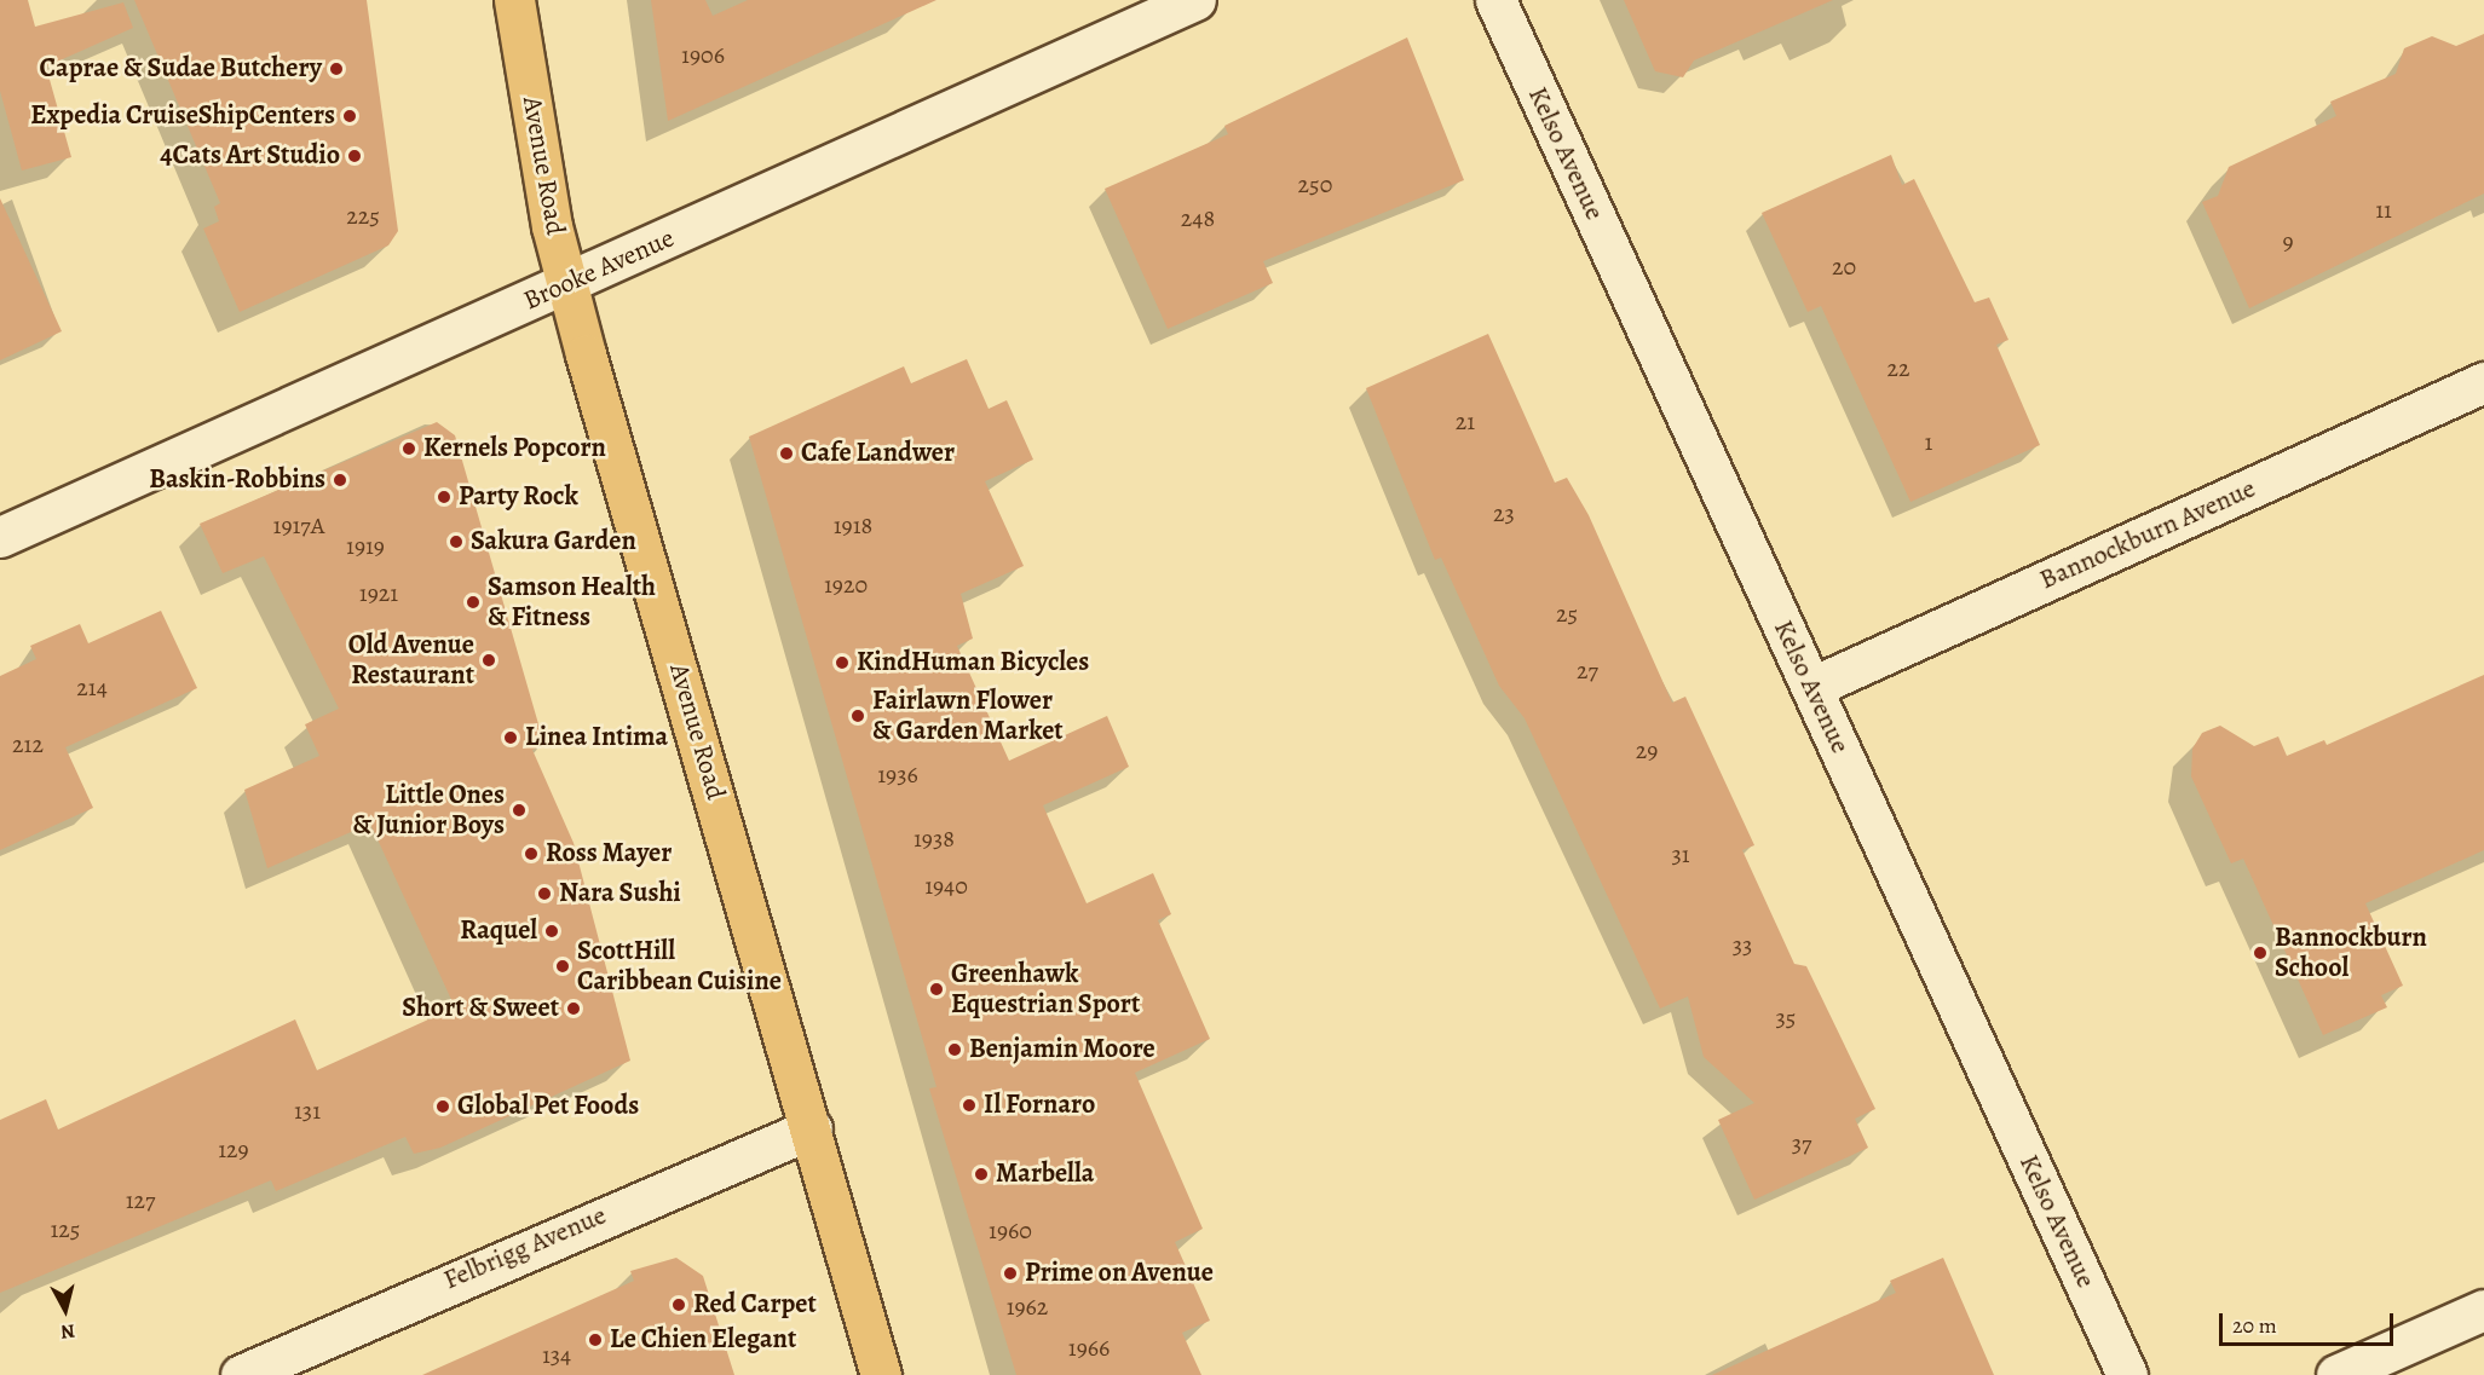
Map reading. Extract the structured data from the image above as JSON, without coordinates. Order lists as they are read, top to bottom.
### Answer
{
  "streets": {
    "main road": ["Avenue Road"],
    "street": [
      "Kelso Avenue",
      "Brooke Avenue",
      "Bannockburn Avenue",
      "Felbrigg Avenue"
    ]
  },
  "crossings": [
    ["Kelso Avenue", "Bannockburn Avenue"],
    ["Avenue Road", "Brooke Avenue"],
    ["Avenue Road", "Felbrigg Avenue"]
  ],
  "places": [
    "Caprae & Sudae Butchery",
    "Expedia CruiseShipCenters",
    "4Cats Art Studio",
    "Kernels Popcorn",
    "Cafe Landwer",
    "Baskin-Robbins",
    "Party Rock",
    "Sakura Garden",
    "Samson Health & Fitness",
    "Old Avenue Restaurant",
    "KindHuman Bicycles",
    "Fairlawn Flower & Garden Market",
    "Linea Intima",
    "Little Ones & Junior Boys",
    "Ross Mayer",
    "Nara Sushi",
    "Raquel",
    "Bannockburn School",
    "ScottHill Caribbean Cuisine",
    "Greenhawk Equestrian Sport",
    "Short & Sweet",
    "Benjamin Moore",
    "Il Fornaro",
    "Global Pet Foods",
    "Marbella",
    "Prime on Avenue",
    "Red Carpet",
    "Le Chien Elegant"
  ],
  "house_numbers": [
    "1906",
    "250",
    "11",
    "225",
    "248",
    "9",
    "20",
    "22",
    "21",
    "1",
    "23",
    "1917A",
    "1918",
    "1919",
    "1920",
    "1921",
    "25",
    "27",
    "214",
    "212",
    "29",
    "1936",
    "1938",
    "31",
    "1940",
    "33",
    "35",
    "131",
    "37",
    "129",
    "127",
    "125",
    "1960",
    "1962",
    "1966",
    "134"
  ],
  "scale_bar": "20 m",
  "north": "bottom"
}
